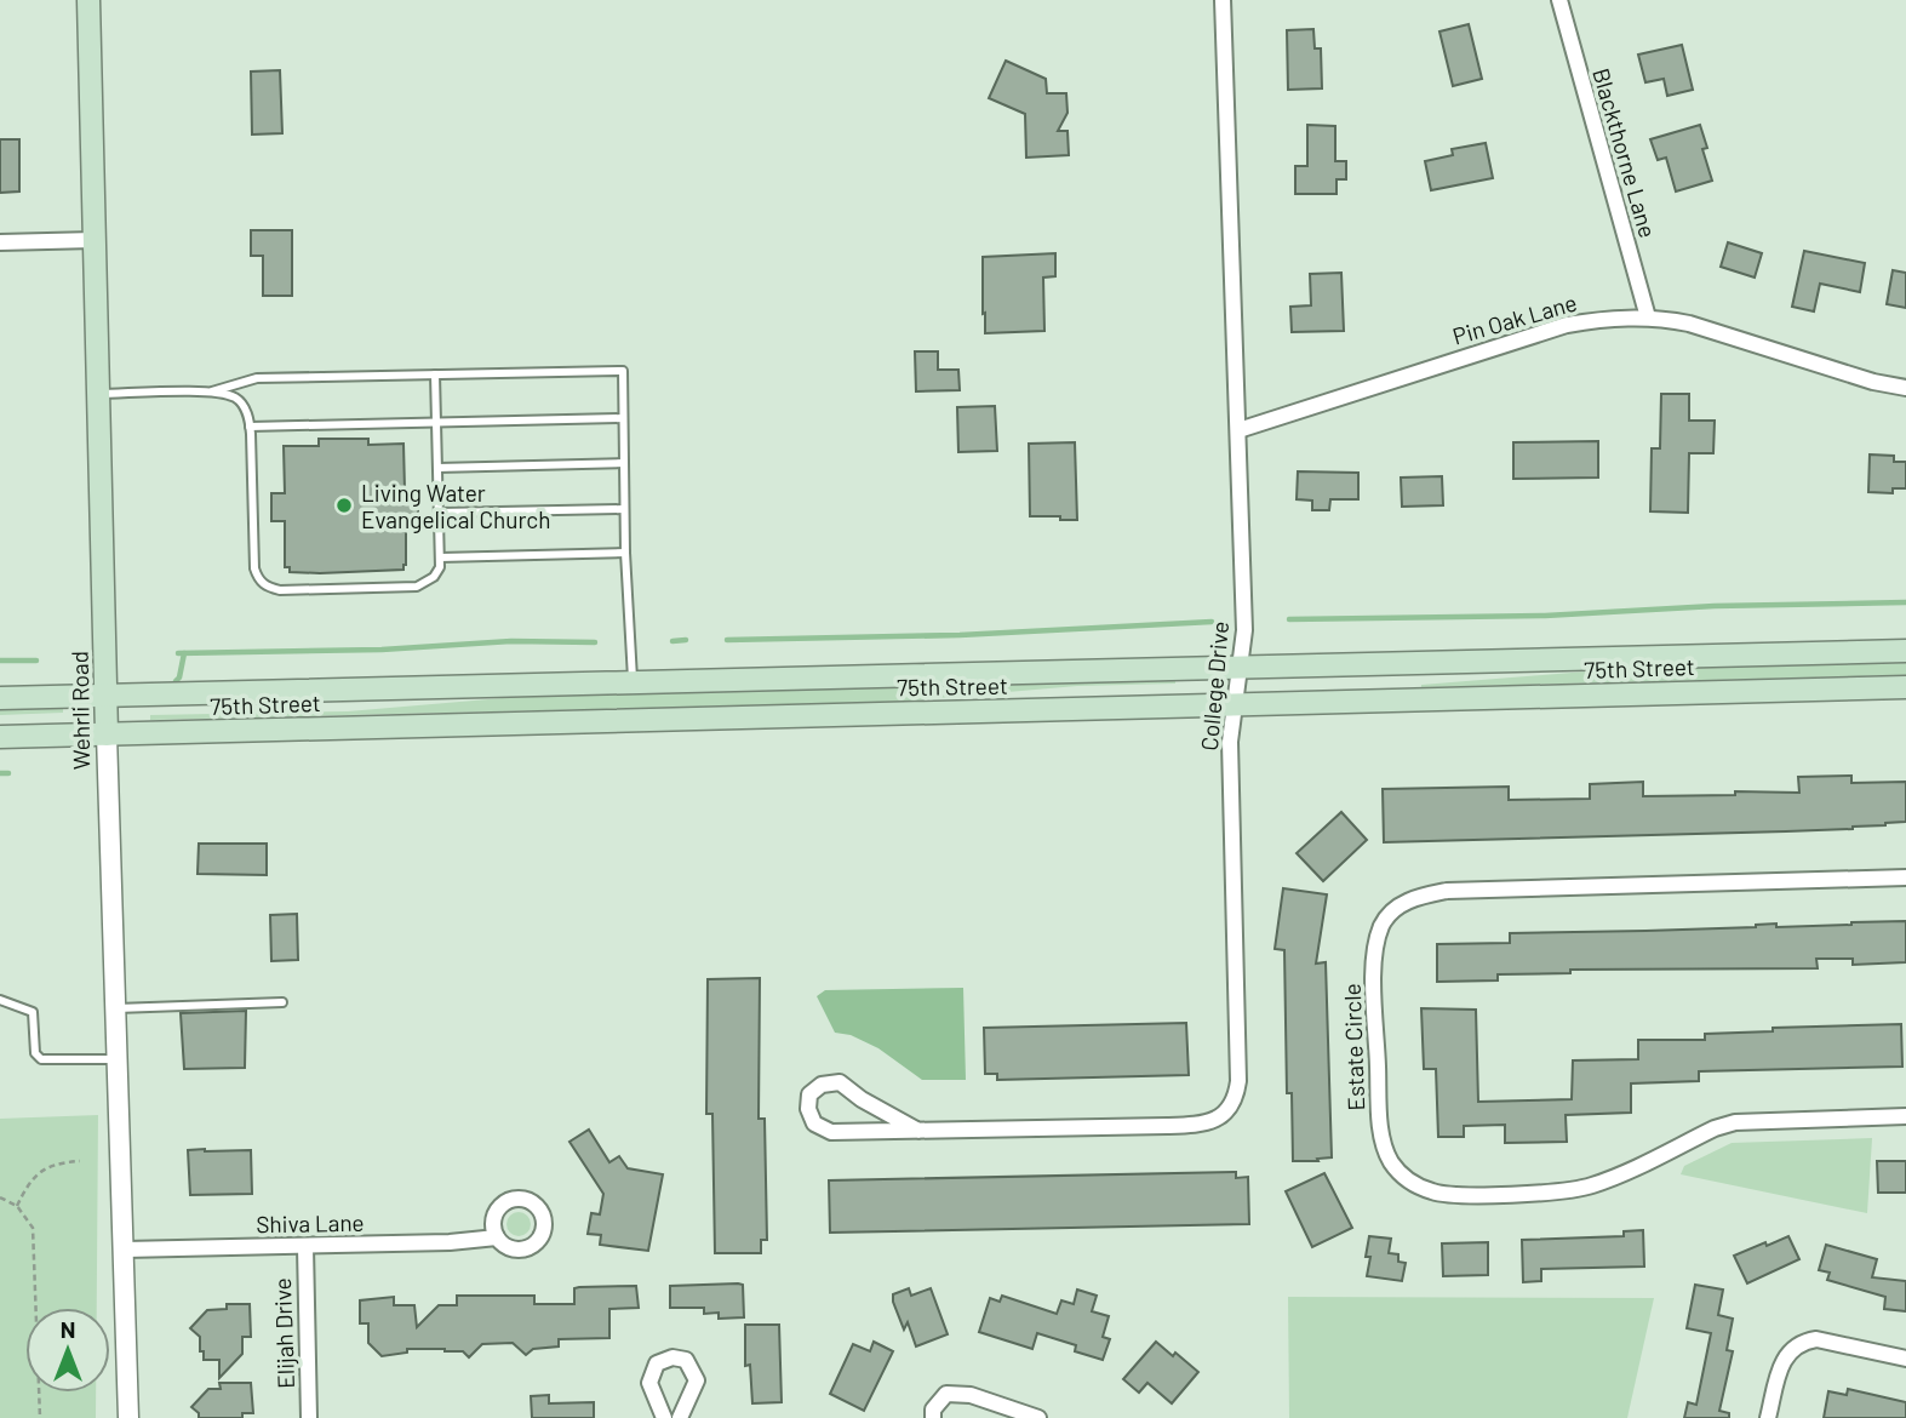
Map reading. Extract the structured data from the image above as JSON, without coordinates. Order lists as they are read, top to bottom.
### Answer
{
  "streets": {
    "main road": ["75th Street", "Wehrli Road"],
    "street": [
      "Blackthorne Lane",
      "Pin Oak Lane",
      "College Drive",
      "Estate Circle",
      "Shiva Lane",
      "Elijah Drive"
    ]
  },
  "crossings": [
    ["Blackthorne Lane", "Pin Oak Lane"],
    ["Pin Oak Lane", "College Drive"],
    ["75th Street", "College Drive"],
    ["75th Street", "Wehrli Road"],
    ["Wehrli Road", "Shiva Lane"],
    ["Shiva Lane", "Elijah Drive"]
  ],
  "places": ["Living Water Evangelical Church"],
  "north": "top"
}
